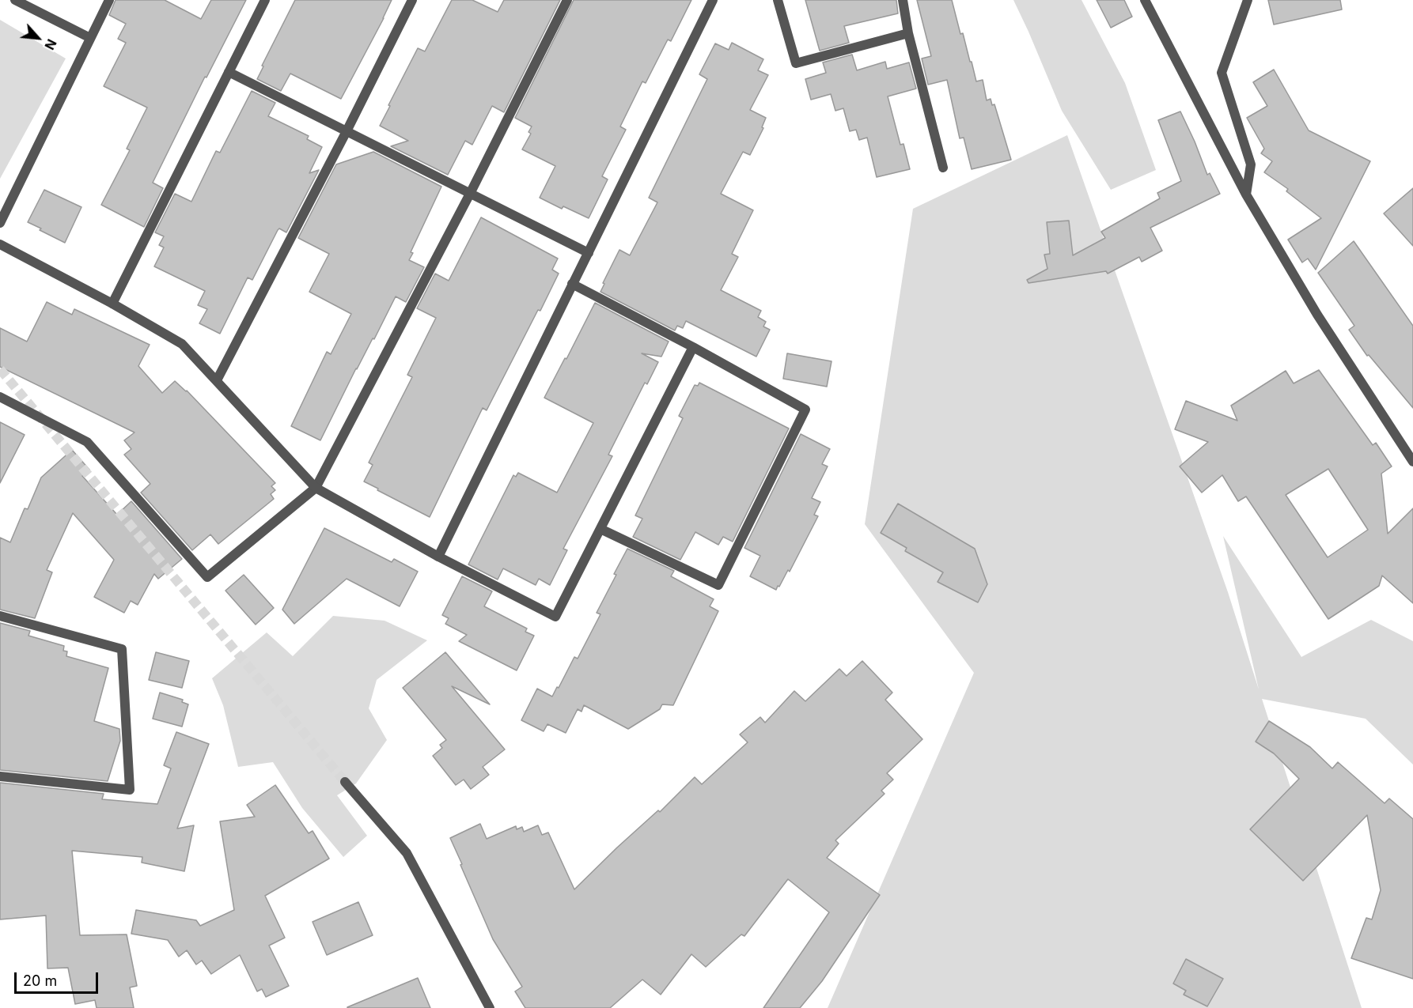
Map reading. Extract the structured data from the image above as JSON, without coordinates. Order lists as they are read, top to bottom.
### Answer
{
  "scale_bar": "20 m",
  "north": "bottom right"
}
